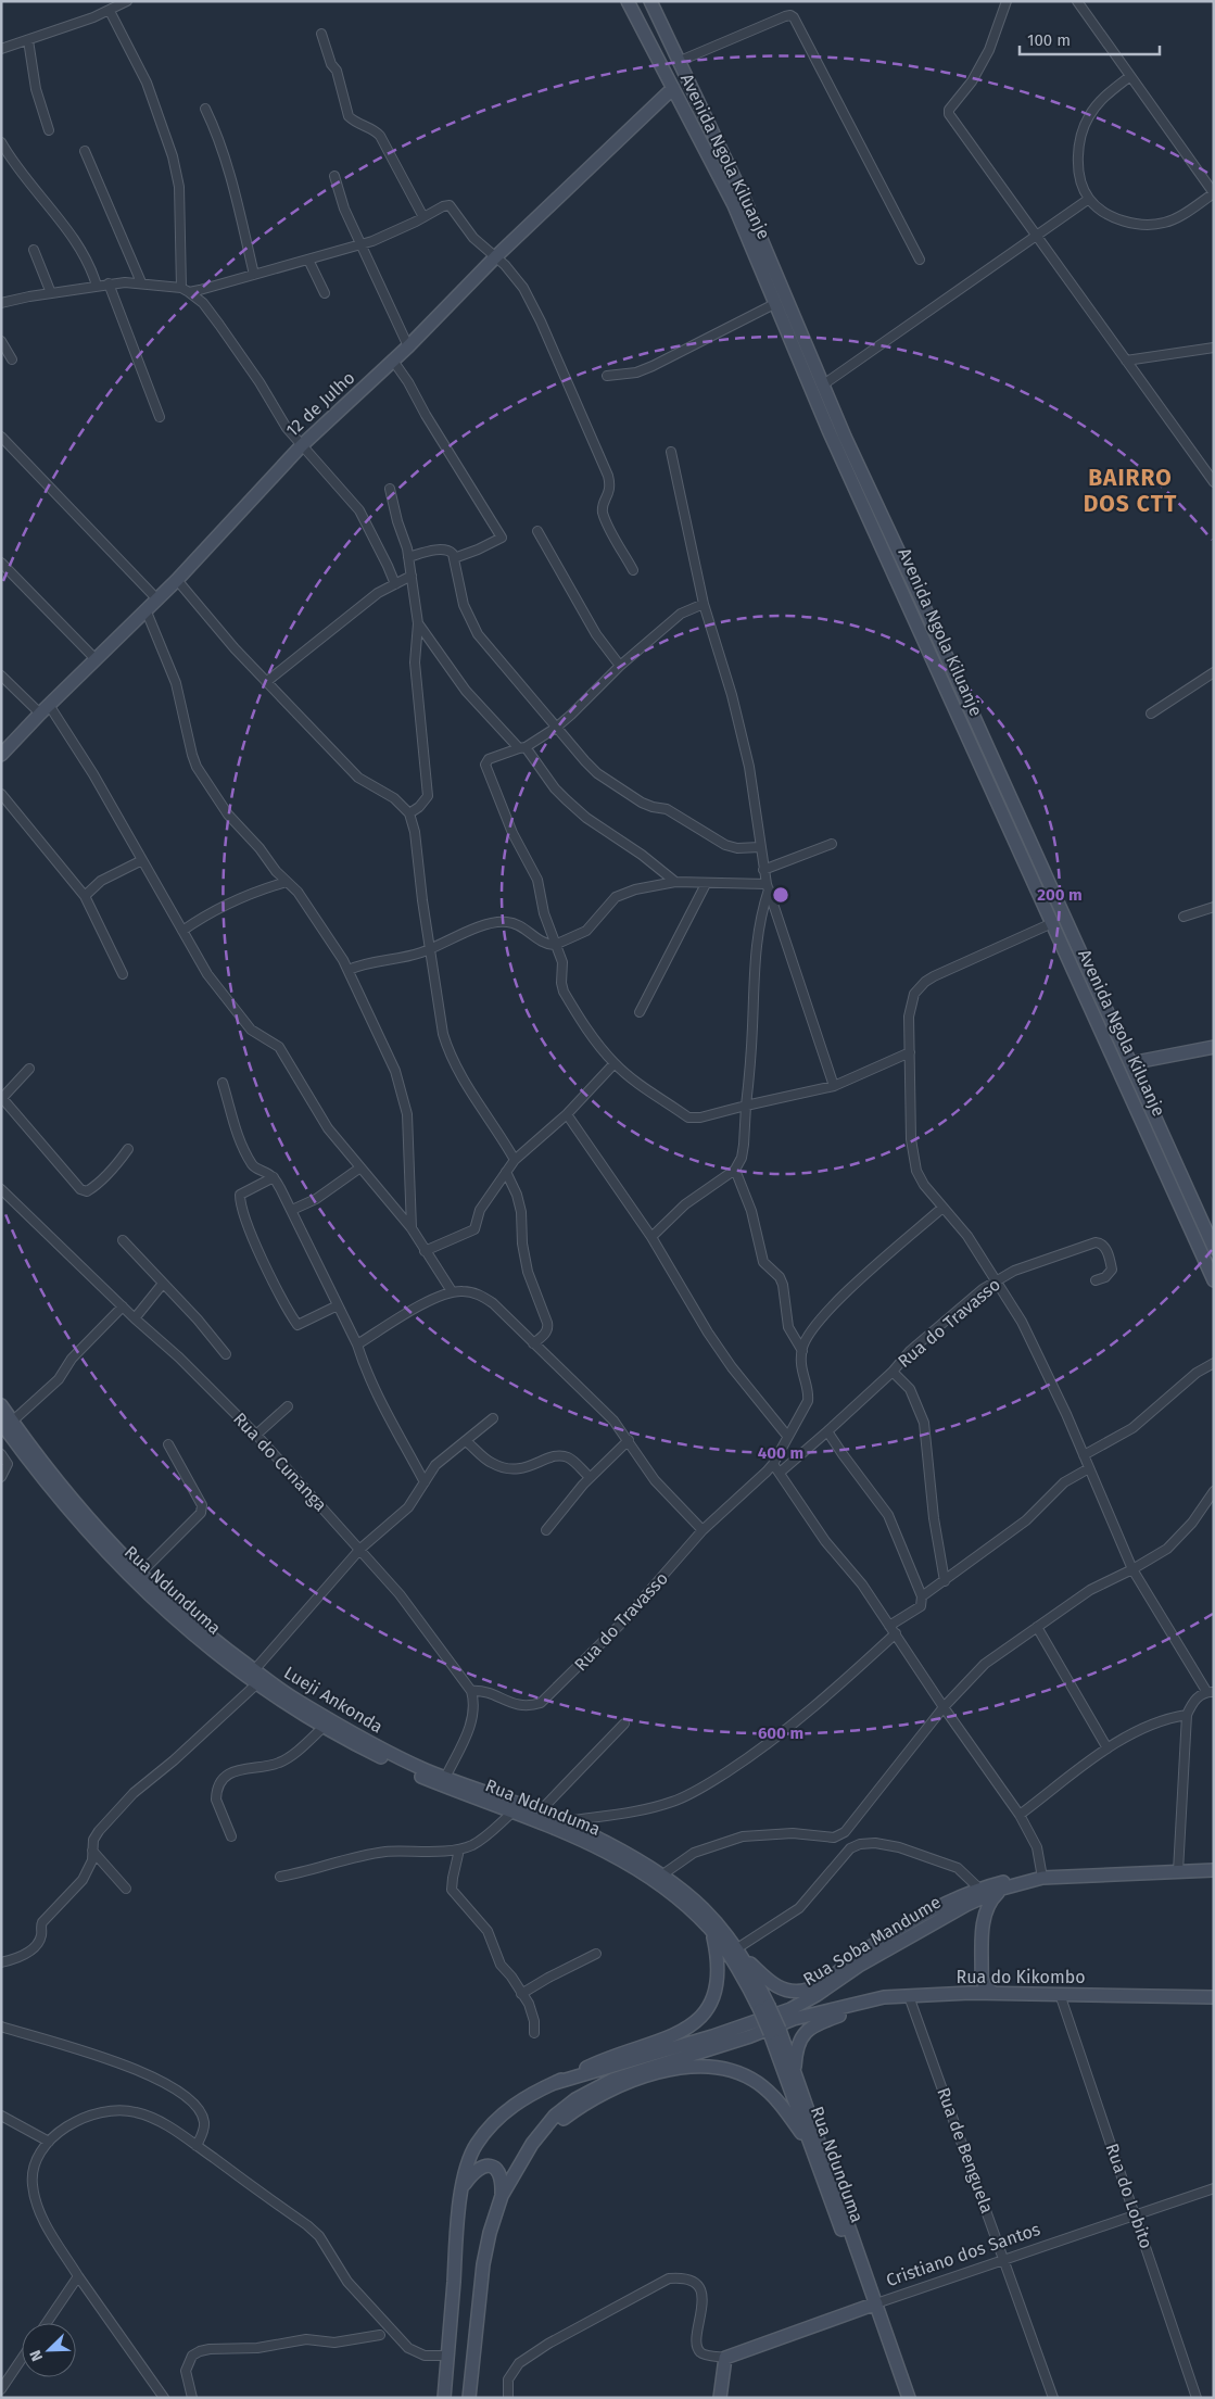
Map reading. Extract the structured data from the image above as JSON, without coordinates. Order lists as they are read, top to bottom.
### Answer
{
  "streets": {
    "main road": [
      "Avenida Ngola Kiluanje",
      "12 de Julho",
      "Rua Ndunduma",
      "Lueji Ankonda",
      "Rua Soba Mandume",
      "Rua do Kikombo",
      "Cristiano dos Santos"
    ],
    "street": [
      "Rua do Travasso",
      "Rua do Cunanga",
      "Rua de Benguela",
      "Rua do Lobito"
    ]
  },
  "crossings": [
    ["Avenida Ngola Kiluanje", "12 de Julho"],
    ["Rua do Travasso", "Rua do Cunanga"],
    ["Rua Ndunduma", "Lueji Ankonda"],
    ["Rua Ndunduma", "Cristiano dos Santos"],
    ["Rua do Kikombo", "Rua de Benguela"],
    ["Rua do Kikombo", "Rua do Lobito"],
    ["Rua de Benguela", "Cristiano dos Santos"],
    ["Rua do Lobito", "Cristiano dos Santos"]
  ],
  "districts": ["BAIRRO DOS CTT"],
  "scale_bar": "100 m",
  "north": "bottom left",
  "rings": ["200 m", "400 m", "600 m"]
}
